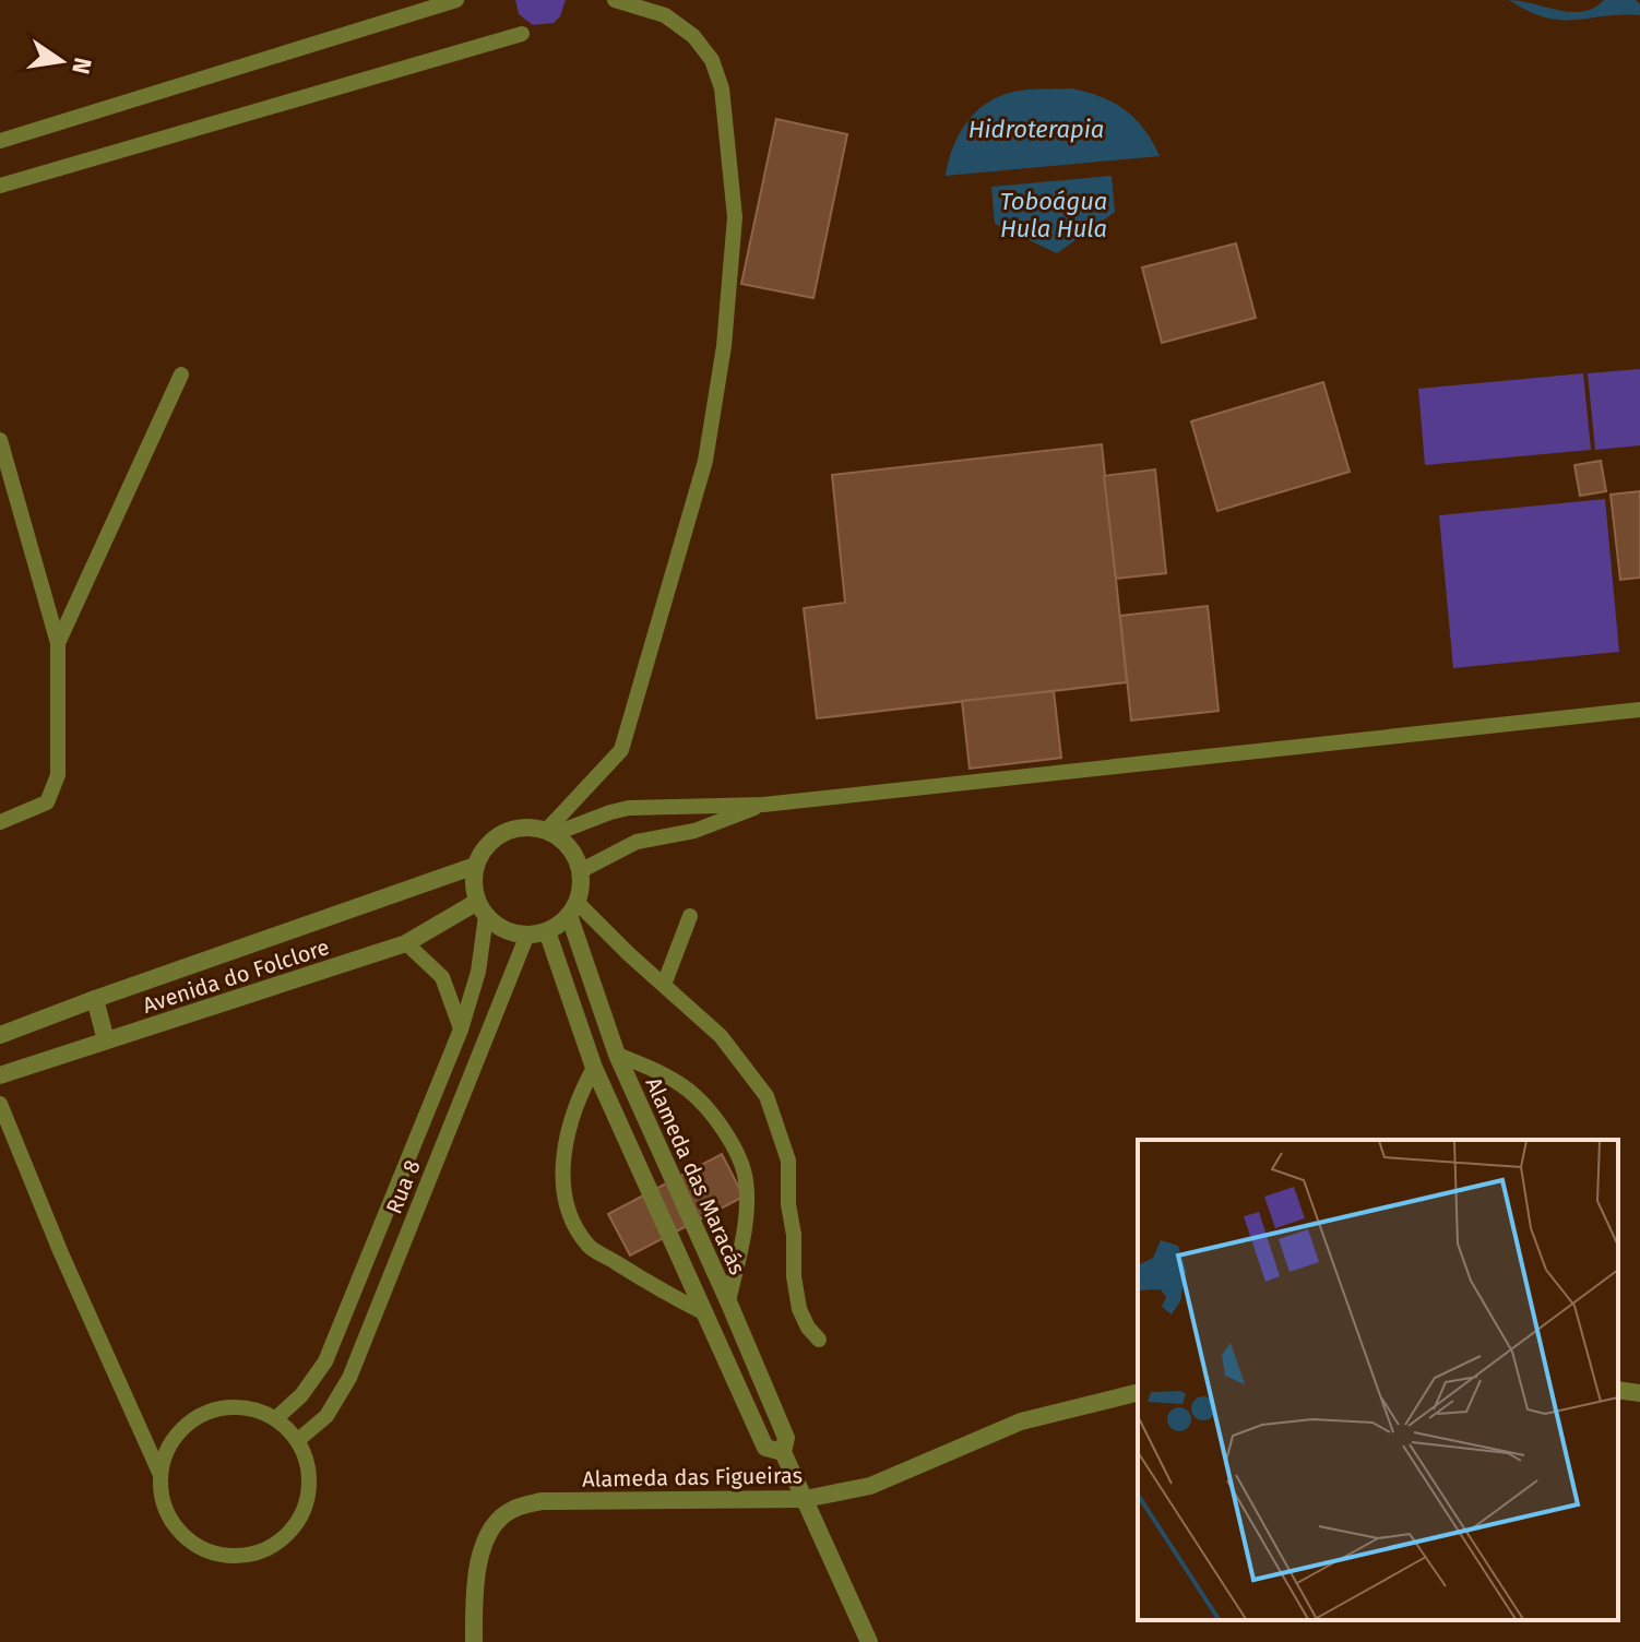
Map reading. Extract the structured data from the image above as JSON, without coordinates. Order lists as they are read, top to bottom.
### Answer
{
  "streets": {
    "street": ["Avenida do Folclore", "Alameda das Maracás", "Alameda das Figueiras"],
    "lane": ["Rua 8"]
  },
  "crossings": [
    ["Avenida do Folclore", "Alameda das Maracás"],
    ["Avenida do Folclore", "Rua 8"],
    ["Alameda das Maracás", "Rua 8"],
    ["Alameda das Maracás", "Alameda das Figueiras"]
  ],
  "water": ["Hidroterapia", "Toboágua Hula Hula"],
  "north": "right"
}
